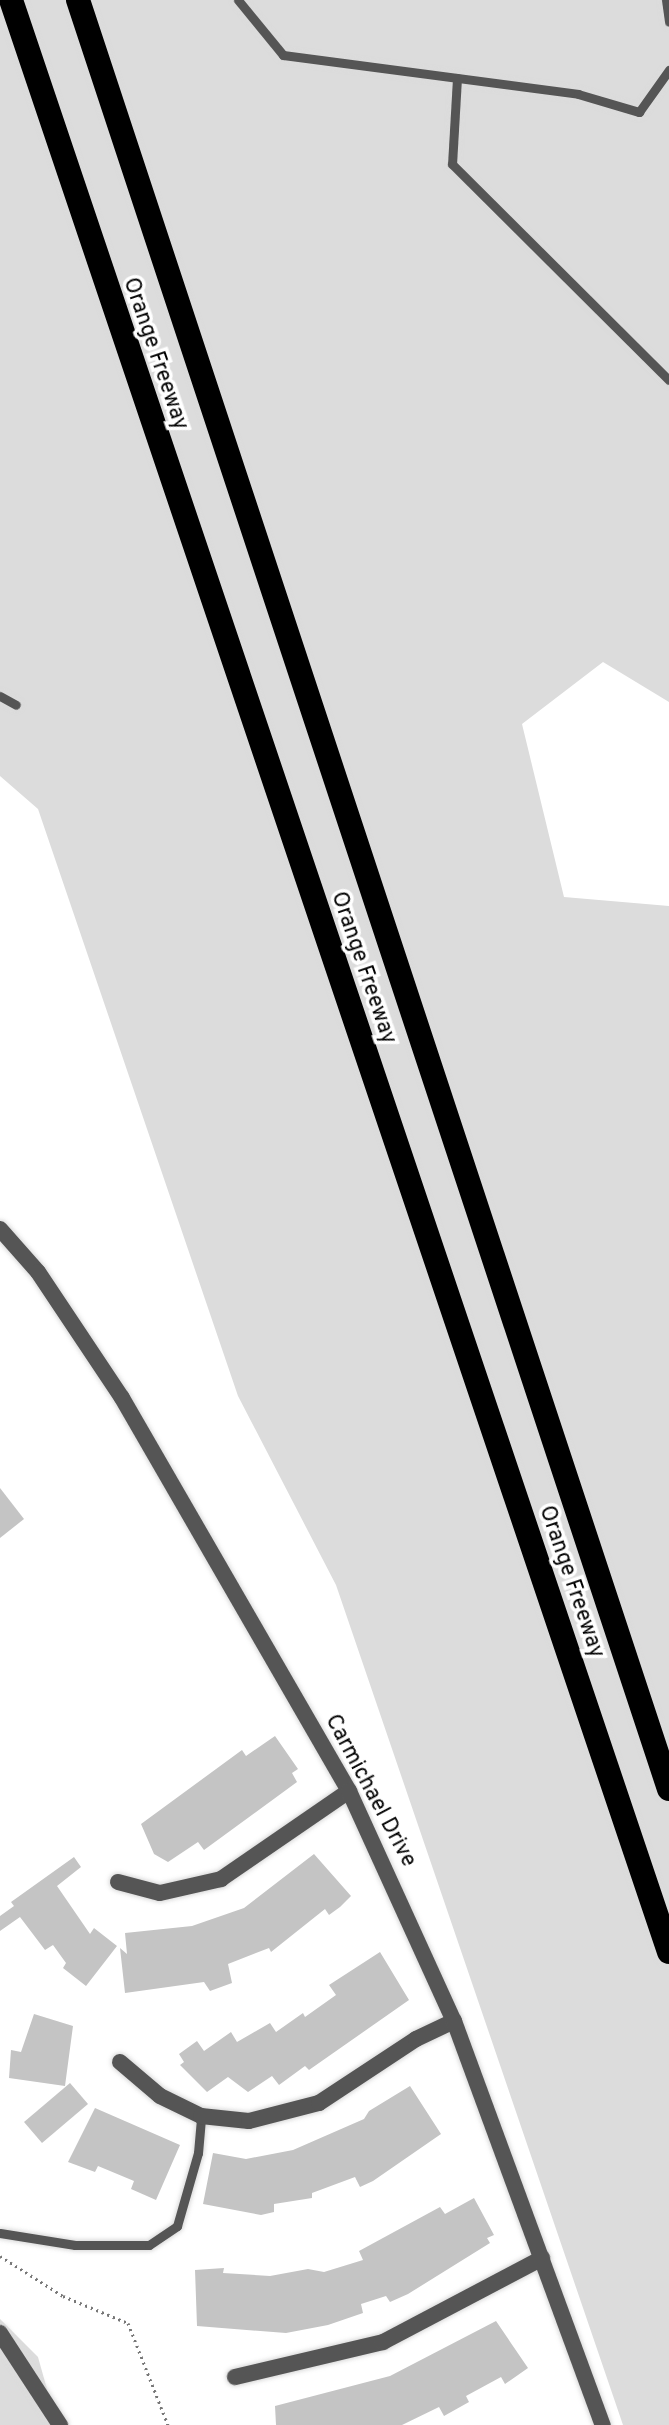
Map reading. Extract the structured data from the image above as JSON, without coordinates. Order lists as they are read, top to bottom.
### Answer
{
  "streets": {
    "highway": ["Orange Freeway"],
    "street": ["Carmichael Drive"]
  }
}
